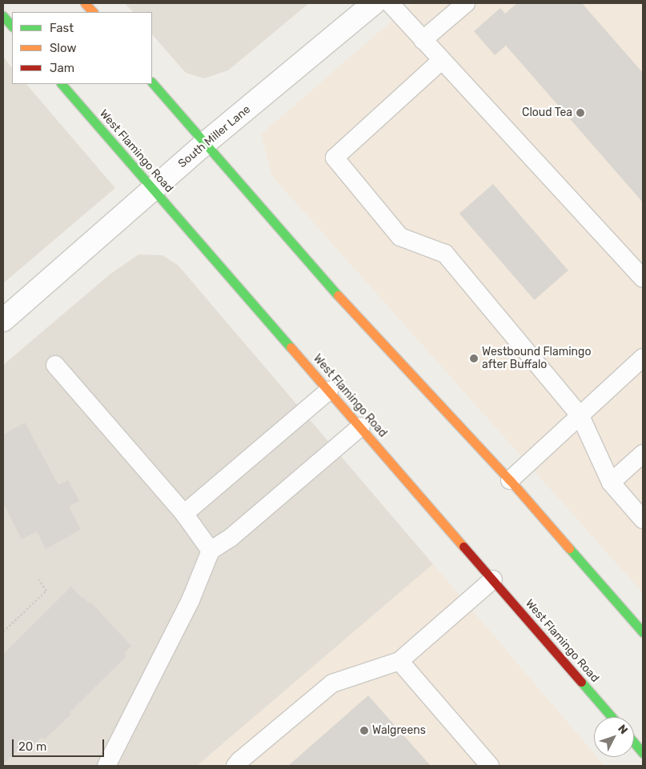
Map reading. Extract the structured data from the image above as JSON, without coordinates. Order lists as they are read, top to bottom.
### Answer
{
  "streets": {
    "main road": ["West Flamingo Road"],
    "street": ["South Miller Lane"]
  },
  "crossings": [
    ["South Miller Lane", "West Flamingo Road"]
  ],
  "places": ["Cloud Tea", "Westbound Flamingo after Buffalo", "Walgreens"],
  "legend": ["Fast", "Slow", "Jam"],
  "scale_bar": "20 m",
  "north": "top right"
}
